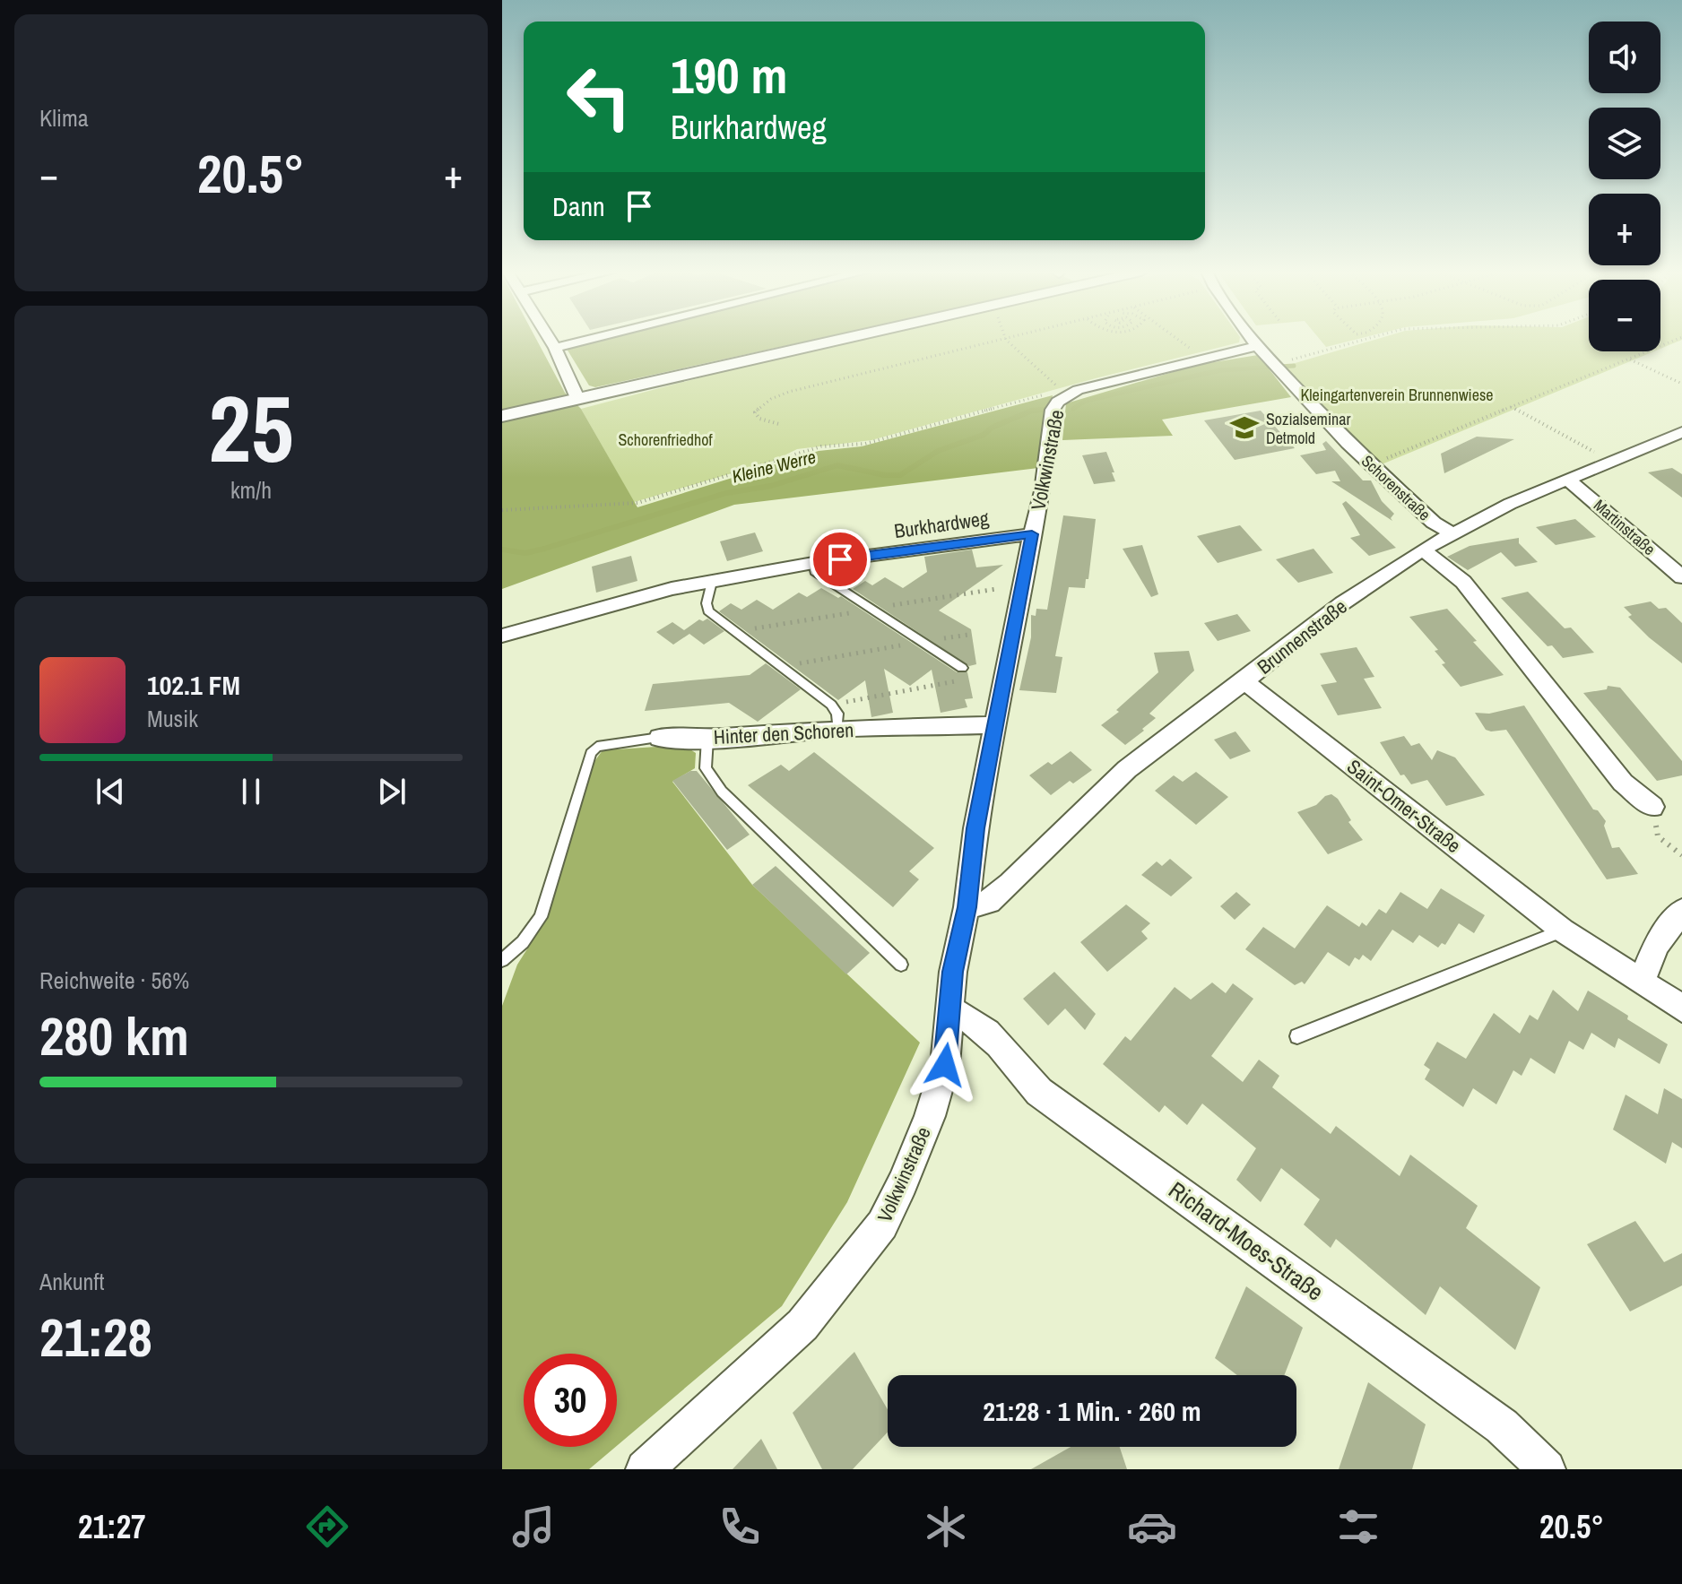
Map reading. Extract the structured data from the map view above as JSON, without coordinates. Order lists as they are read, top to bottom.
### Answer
{
  "streets": {
    "street": [
      "Volkwinstraße",
      "Schorenstraße",
      "Burkhardweg",
      "Martinstraße",
      "Brunnenstraße",
      "Hinter den Schoren",
      "Saint-Omer-Straße",
      "Richard-Moes-Straße"
    ]
  },
  "crossings": [
    ["Volkwinstraße", "Schorenstraße"],
    ["Volkwinstraße", "Burkhardweg"],
    ["Volkwinstraße", "Brunnenstraße"],
    ["Volkwinstraße", "Hinter den Schoren"],
    ["Volkwinstraße", "Richard-Moes-Straße"],
    ["Schorenstraße", "Brunnenstraße"],
    ["Martinstraße", "Brunnenstraße"],
    ["Brunnenstraße", "Saint-Omer-Straße"]
  ],
  "water": ["Kleine Werre"],
  "parks": ["Kleingartenverein Brunnenwiese", "Schorenfriedhof"],
  "places": {
    "school or university": ["Sozialseminar Detmold"]
  },
  "page": {
    "tile": [
      "Klima",
      ["25", "km/h"],
      ["Reichweite · 56%", "280 km"],
      ["Ankunft", "21:28"]
    ],
    "map_buttons": ["+", "−"],
    "turn": ["190 m", "Burkhardweg"],
    "heat": ["−", "20.5°", "+"],
    "then": "Dann",
    "song": ["102.1 FM", "Musik"],
    "limit": "30",
    "trip": "21:28 · 1 Min. · 260 m",
    "tabs": ["21:27", "20.5°"]
  }
}
